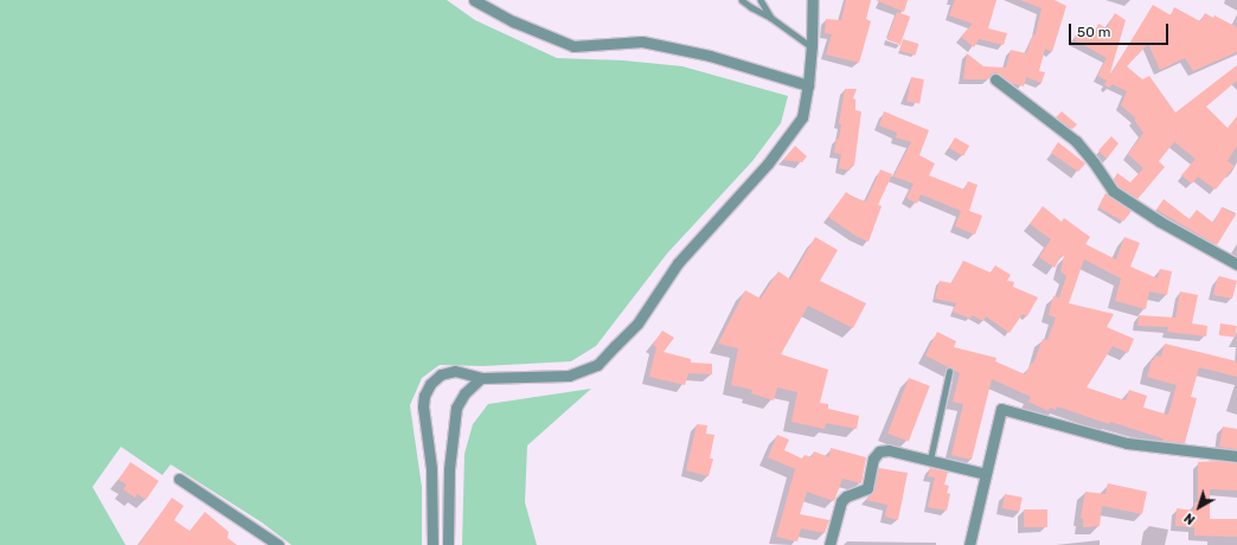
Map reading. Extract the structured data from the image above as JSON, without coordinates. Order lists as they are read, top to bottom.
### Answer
{
  "scale_bar": "50 m",
  "north": "bottom left"
}
